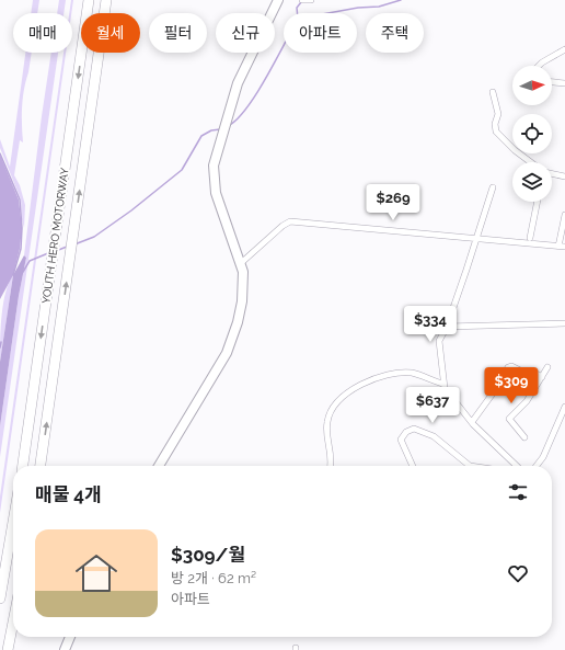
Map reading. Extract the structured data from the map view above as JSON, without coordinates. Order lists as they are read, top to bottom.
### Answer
{
  "streets": {
    "highway": ["YOUTH HERO MOTORWAY"]
  },
  "north": "right",
  "page": {
    "chip": [
      "매매",
      "월세",
      "필터",
      "신규",
      "아파트",
      "주택"
    ],
    "price": [
      "$269",
      "$334",
      "$309",
      "$637"
    ],
    "heading": "매물 4개",
    "list": [
      {
        "name": "$309/월",
        "note": "방 2개 · 62 m² · 아파트"
      }
    ]
  }
}
